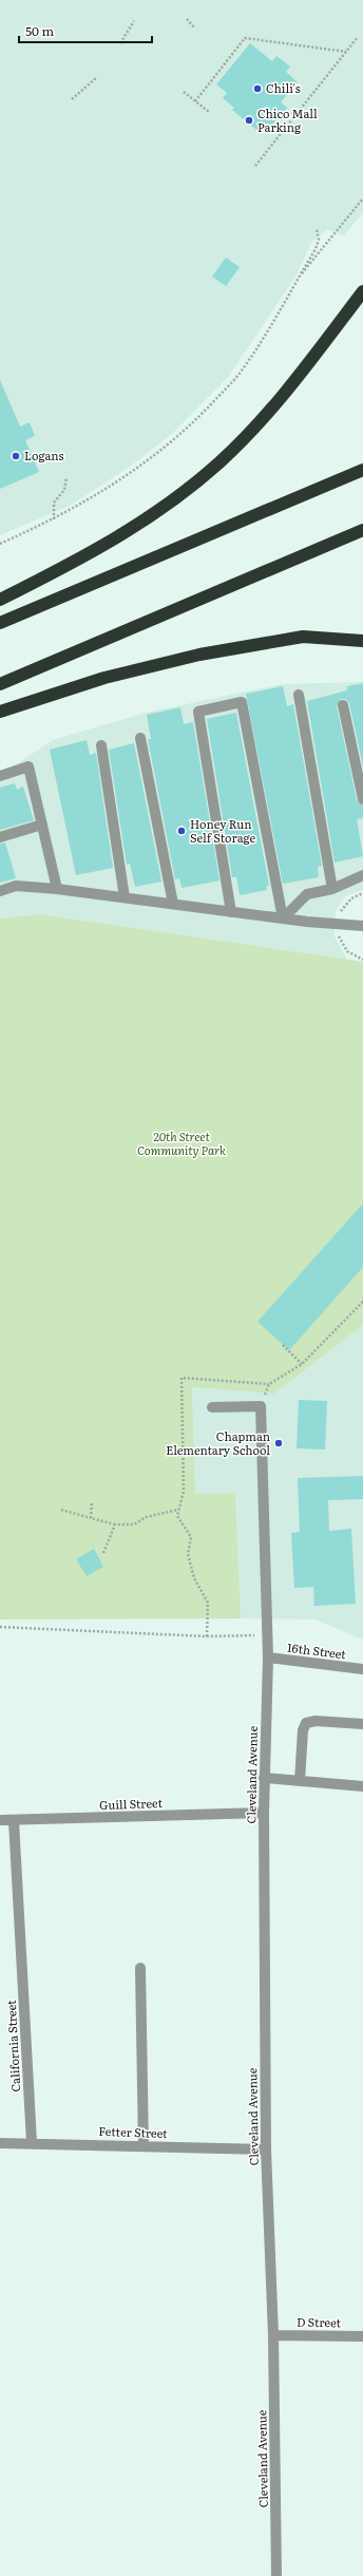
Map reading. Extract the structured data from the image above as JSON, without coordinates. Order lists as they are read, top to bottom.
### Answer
{
  "streets": {
    "street": [
      "16th Street",
      "Cleveland Avenue",
      "Guill Street",
      "California Street",
      "Fetter Street",
      "D Street"
    ]
  },
  "crossings": [
    ["16th Street", "Cleveland Avenue"],
    ["Cleveland Avenue", "Guill Street"],
    ["Cleveland Avenue", "Fetter Street"],
    ["Cleveland Avenue", "D Street"],
    ["Guill Street", "California Street"],
    ["California Street", "Fetter Street"]
  ],
  "parks": ["20th Street Community Park"],
  "places": [
    "Chili's",
    "Chico Mall Parking",
    "Logans",
    "Honey Run Self Storage",
    "Chapman Elementary School"
  ],
  "scale_bar": "50 m"
}
